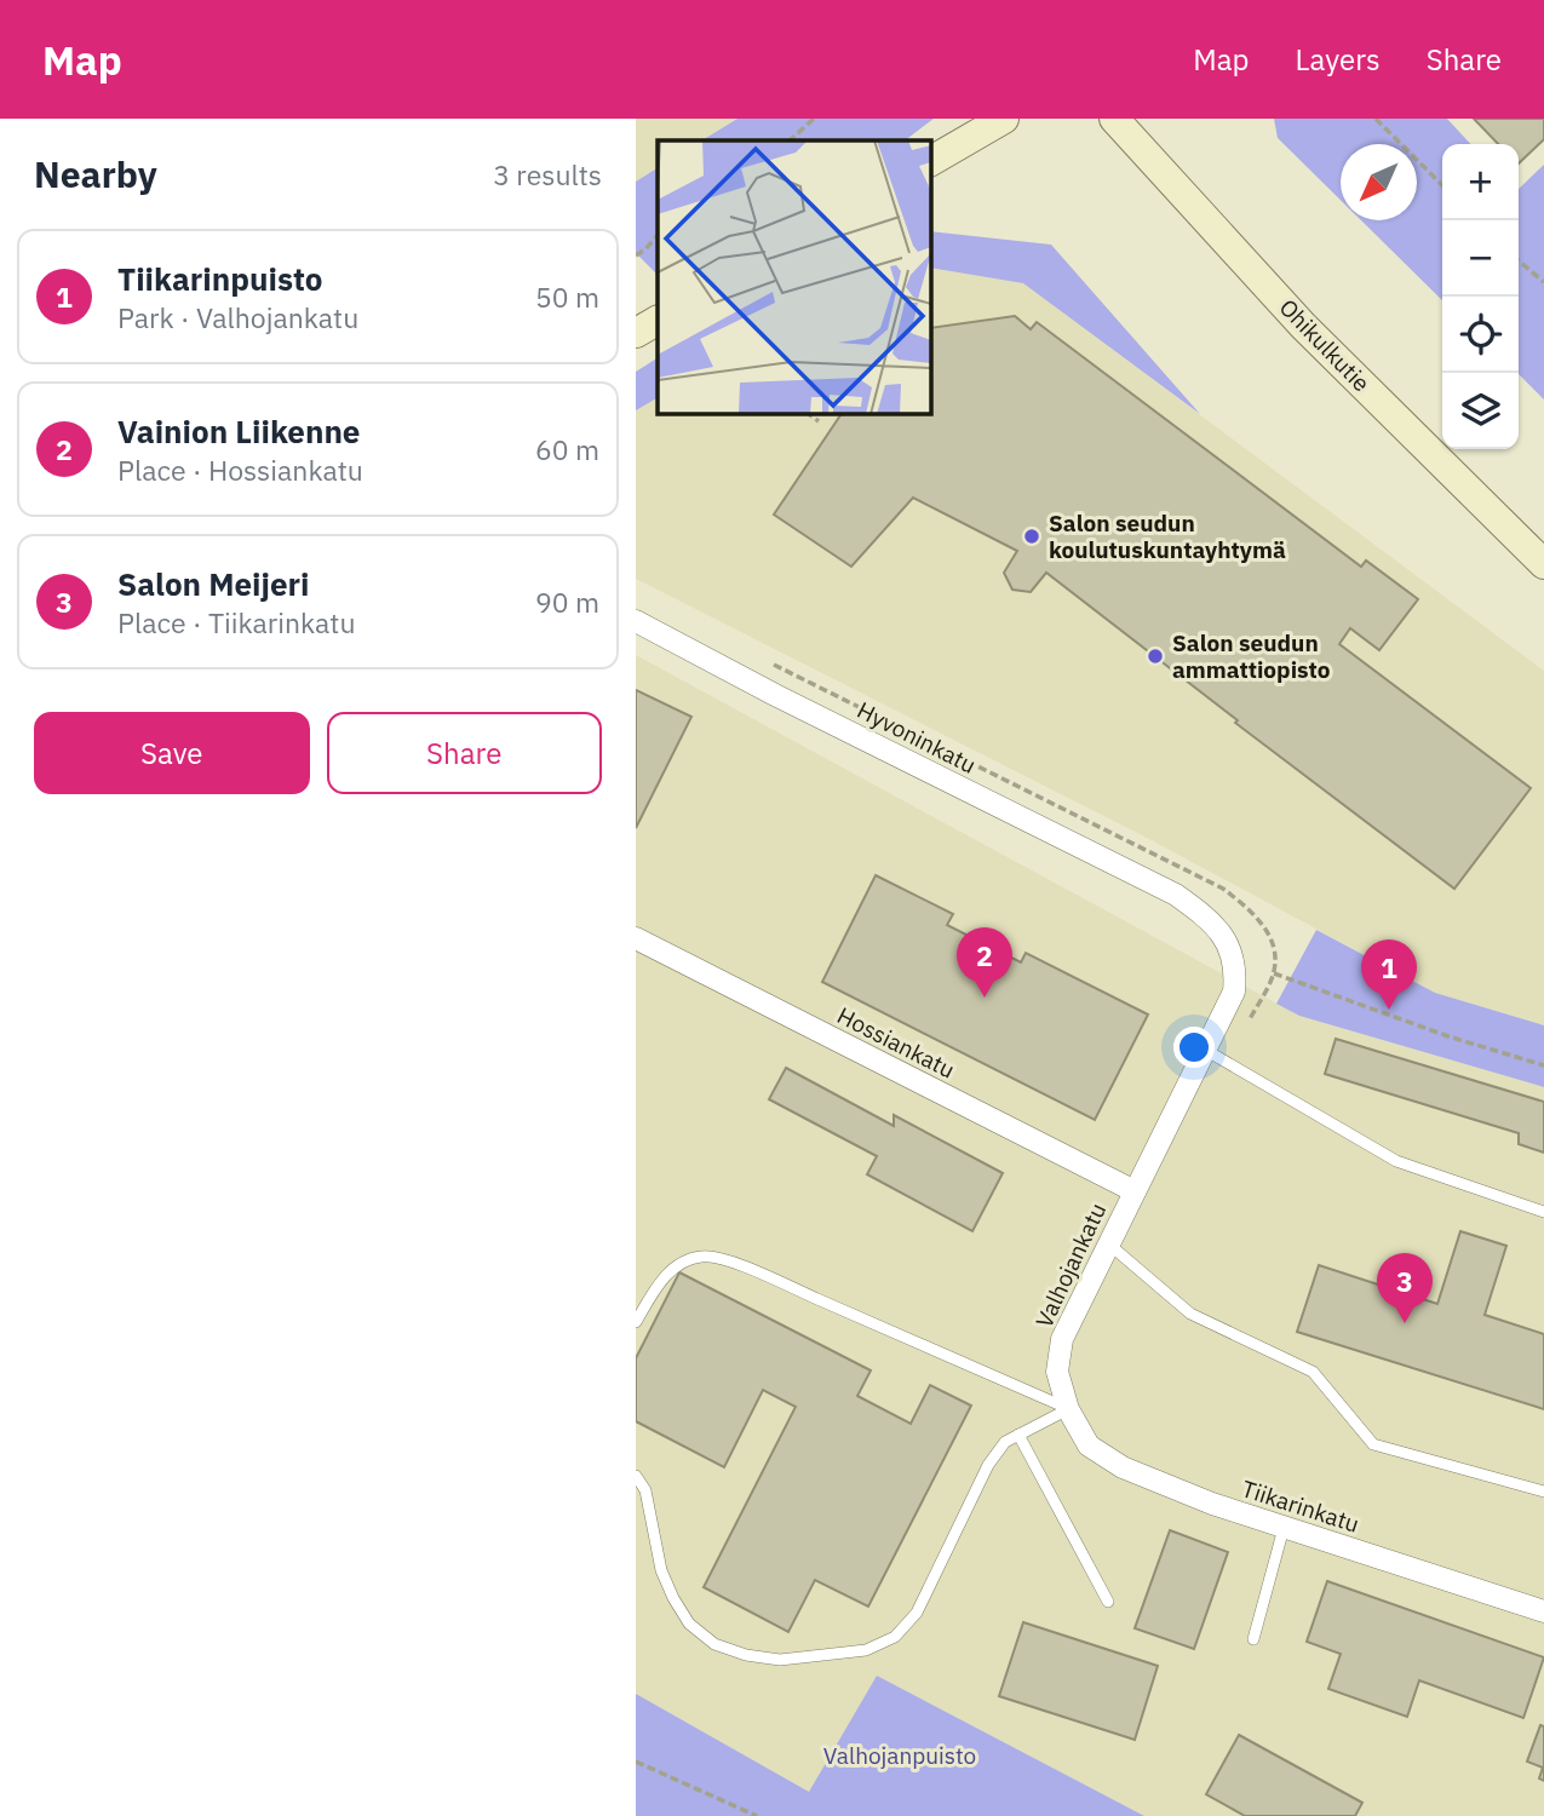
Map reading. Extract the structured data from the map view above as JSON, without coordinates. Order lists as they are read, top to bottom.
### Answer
{
  "streets": {
    "main road": ["Ohikulkutie"],
    "street": [
      "Hyvoninkatu",
      "Hossiankatu",
      "Valhojankatu",
      "Tiikarinkatu"
    ]
  },
  "crossings": [
    ["Hyvoninkatu", "Valhojankatu"],
    ["Hossiankatu", "Valhojankatu"],
    ["Valhojankatu", "Tiikarinkatu"]
  ],
  "parks": ["Valhojanpuisto"],
  "places": ["Salon seudun koulutuskuntayhtymä", "Salon seudun ammattiopisto"],
  "north": "bottom left",
  "page": {
    "header": "Map",
    "nav": ["Map", "Layers", "Share"],
    "heading": ["Nearby", "3 results"],
    "map_buttons": ["+", "−"],
    "list": [
      {
        "mark": "1",
        "name": "Tiikarinpuisto",
        "note": "Park · Valhojankatu",
        "value": "50 m"
      },
      {
        "mark": "2",
        "name": "Vainion Liikenne",
        "note": "Place · Hossiankatu",
        "value": "60 m"
      },
      {
        "mark": "3",
        "name": "Salon Meijeri",
        "note": "Place · Tiikarinkatu",
        "value": "90 m"
      }
    ],
    "buttons": ["Save", "Share"],
    "pins": ["2", "1", "3"]
  }
}
